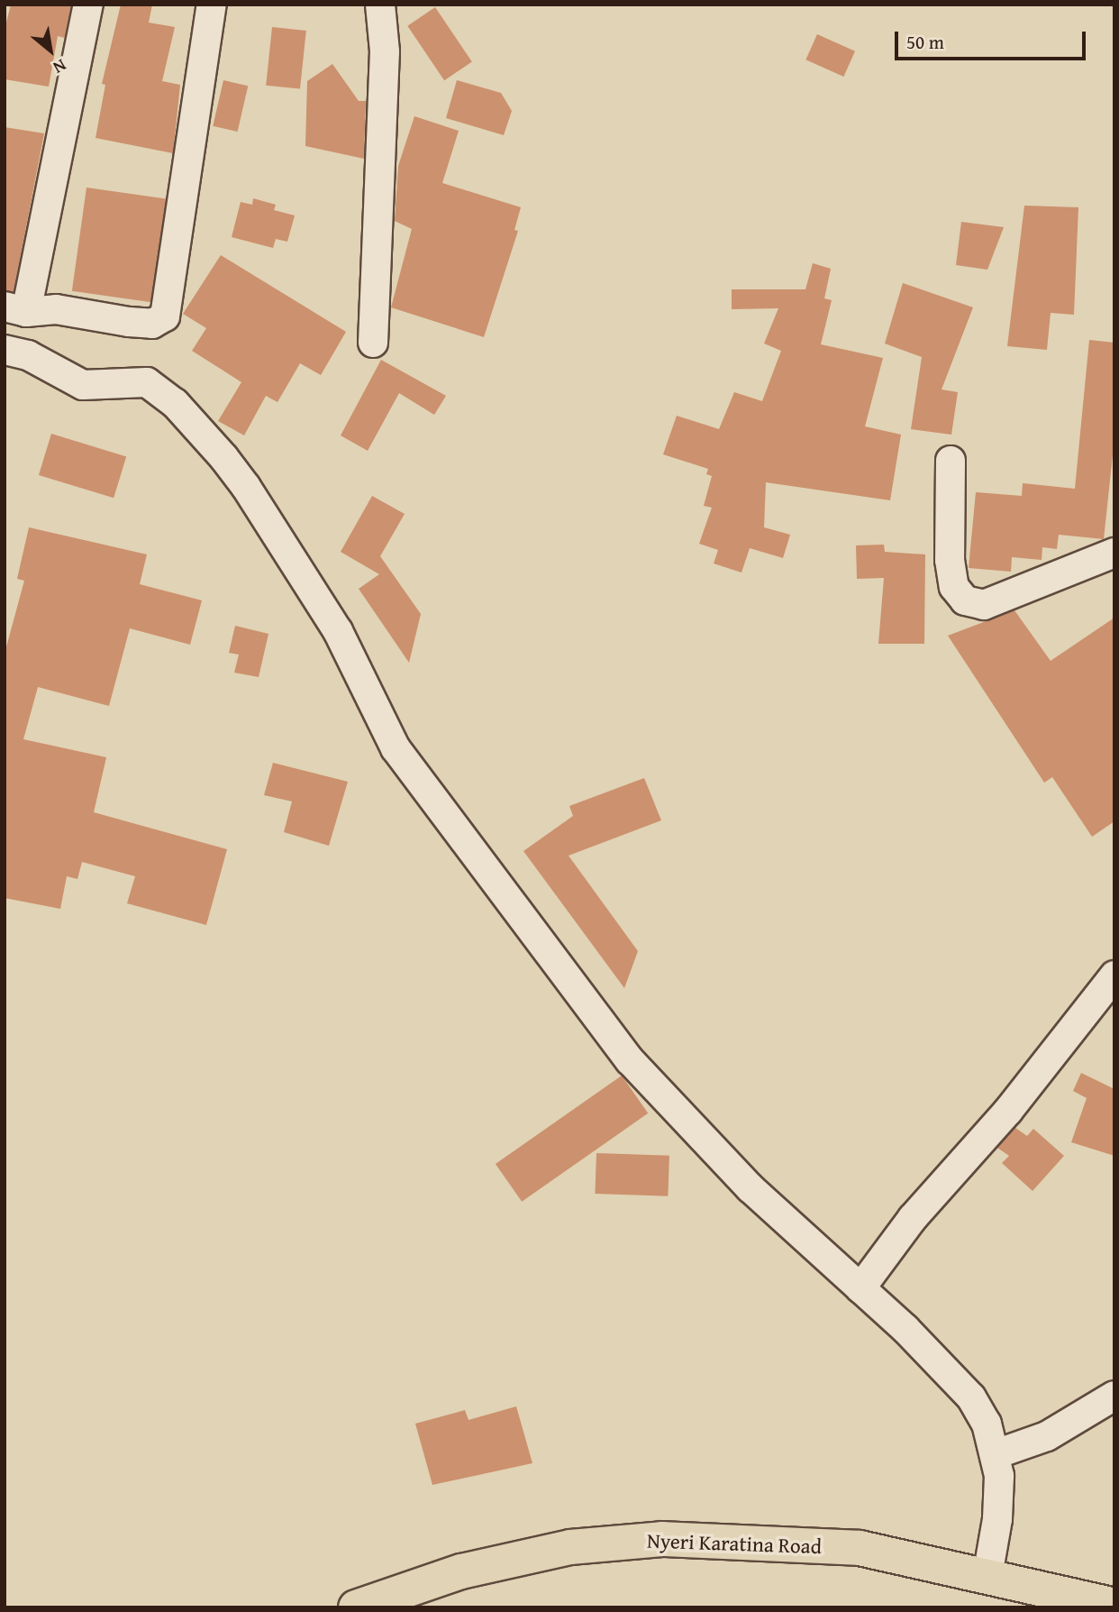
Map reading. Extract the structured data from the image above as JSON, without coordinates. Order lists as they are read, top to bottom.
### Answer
{
  "streets": {
    "highway": ["Nyeri Karatina Road"]
  },
  "scale_bar": "50 m",
  "north": "bottom right"
}
